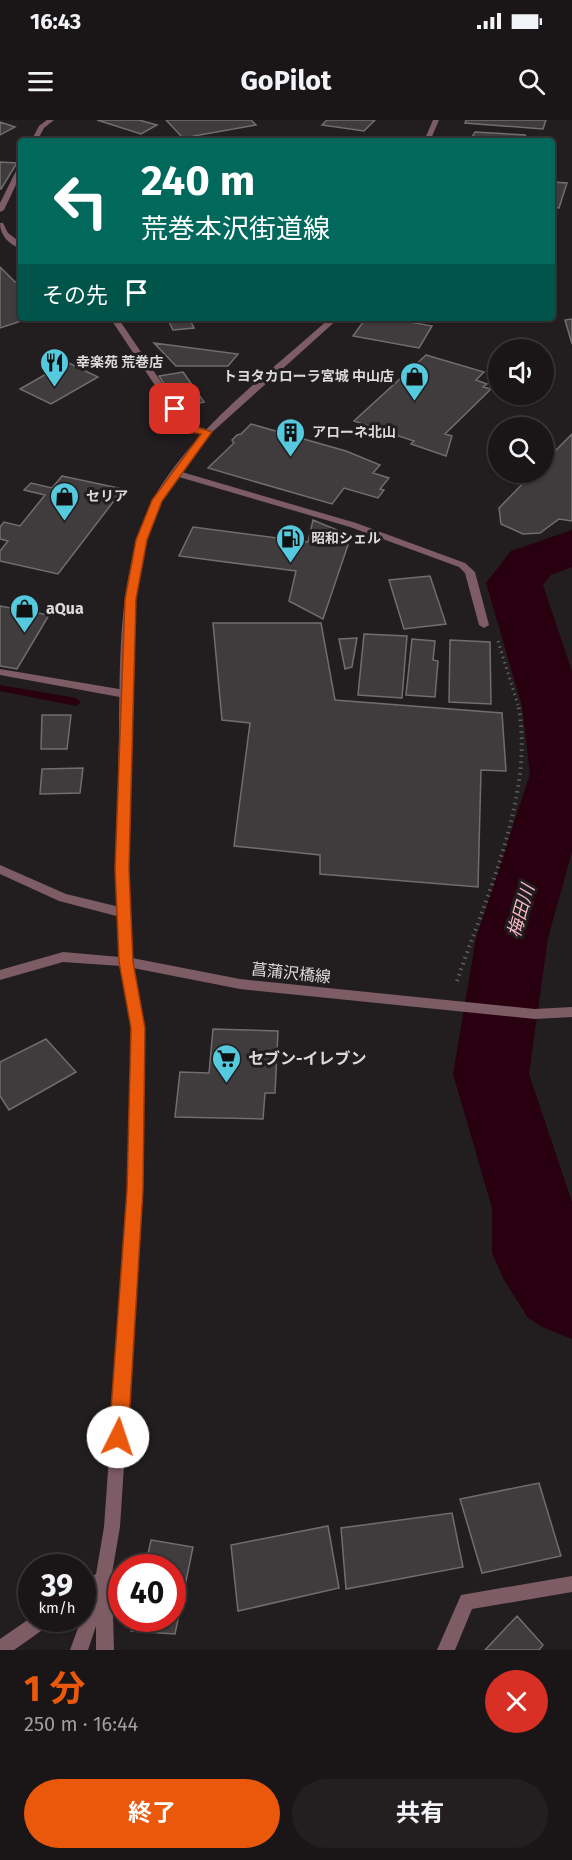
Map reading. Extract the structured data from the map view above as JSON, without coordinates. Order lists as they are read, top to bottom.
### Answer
{
  "streets": {
    "street": ["菖蒲沢橋線"]
  },
  "water": ["梅田川"],
  "places": {
    "restaurant": ["幸楽苑 荒巻店"],
    "shop": ["トヨタカローラ宮城 中山店", "セリア", "aQua"],
    "building": ["アローネ北山"],
    "fuel station": ["昭和シェル"],
    "supermarket": ["セブン-イレブン"]
  },
  "page": {
    "status": "16:43",
    "header": "GoPilot",
    "turn": ["240 m", "荒巻本沢街道線"],
    "then": "その先",
    "speed": "39 km/h",
    "limit": "40",
    "heading": ["1 分", "250 m · 16:44"],
    "buttons": ["終了", "共有"]
  }
}
